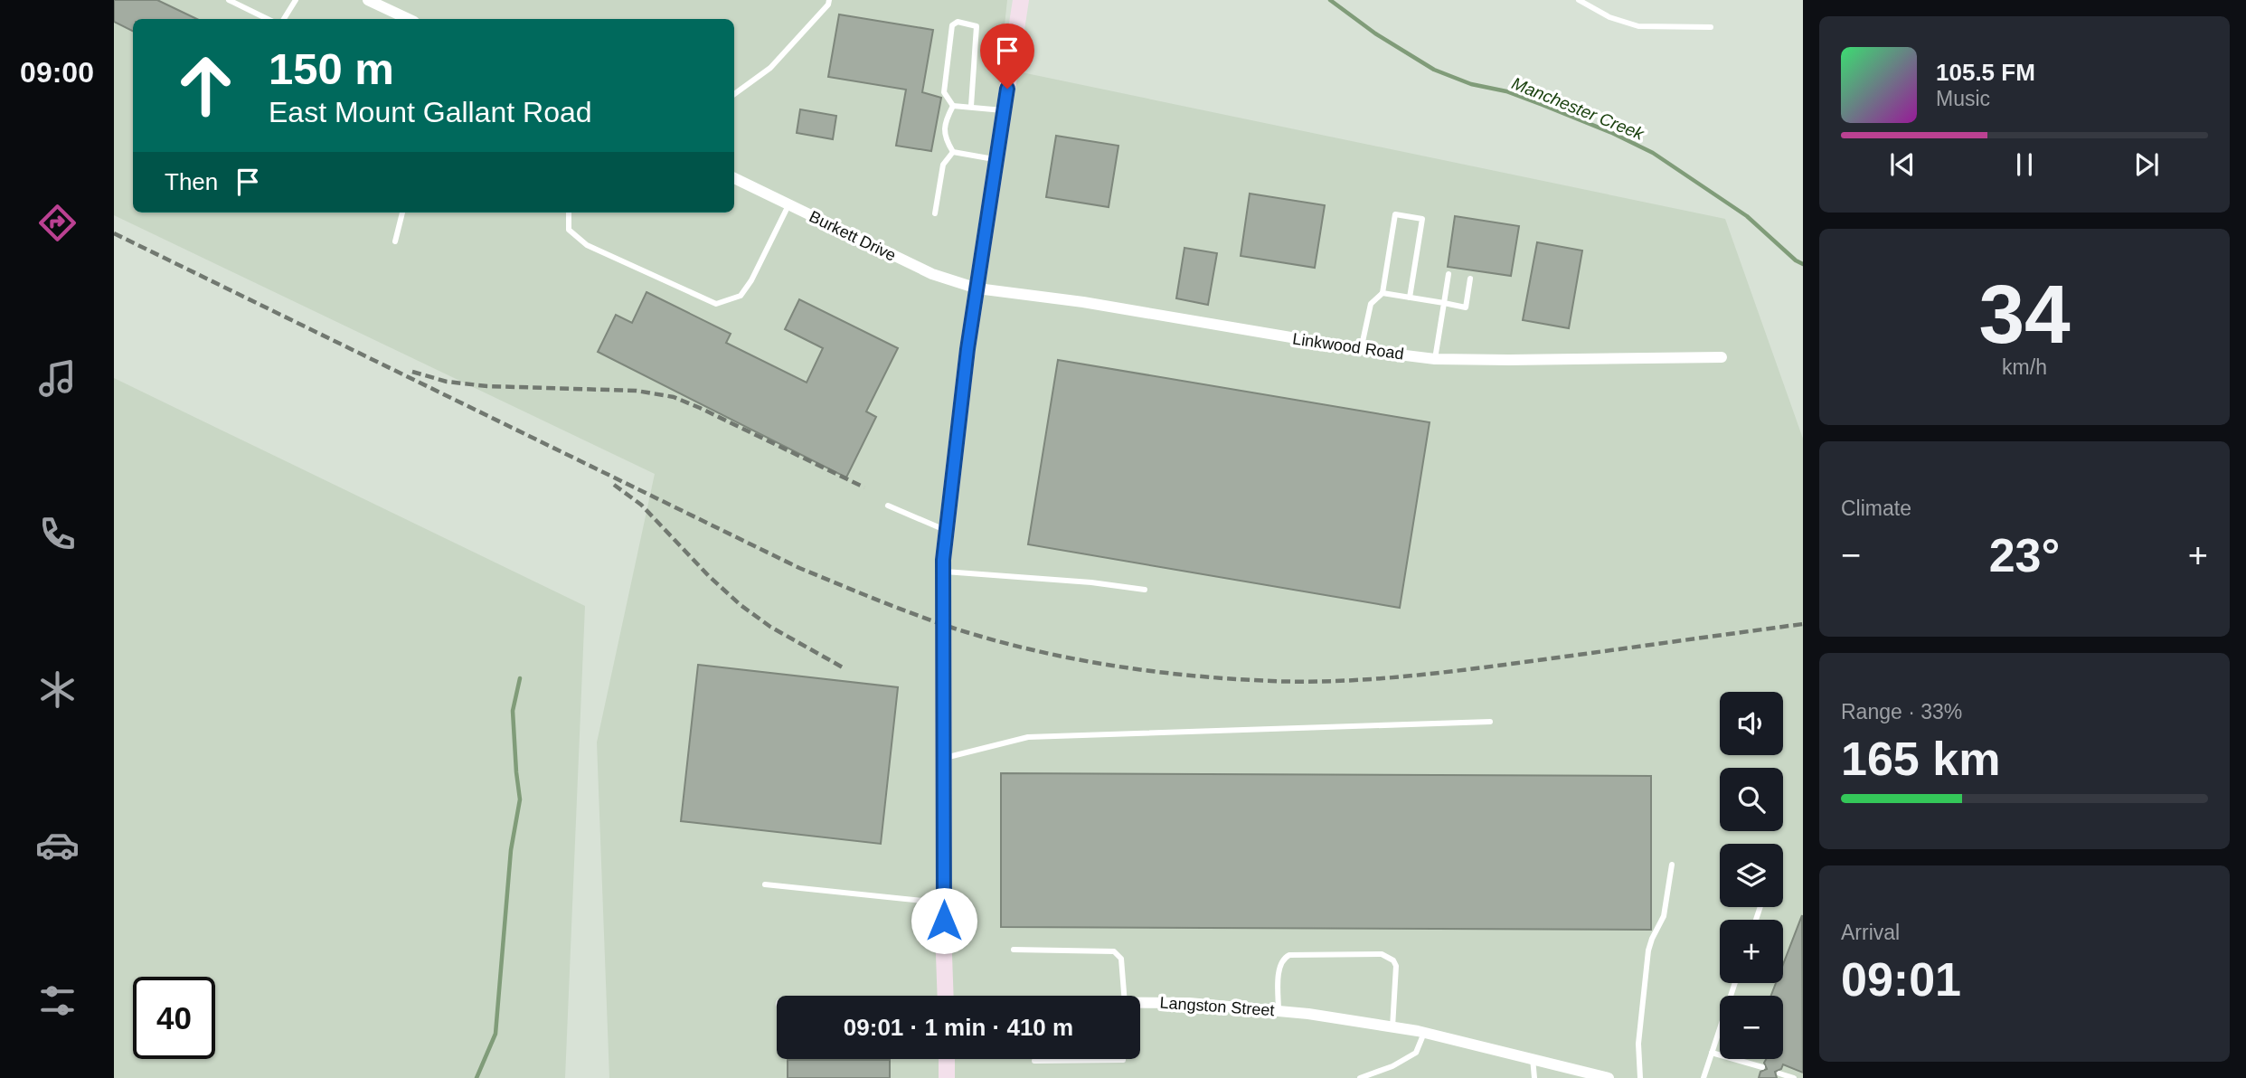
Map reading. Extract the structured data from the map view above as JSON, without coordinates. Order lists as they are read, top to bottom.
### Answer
{
  "streets": {
    "street": ["Burkett Drive", "Linkwood Road", "Langston Street"]
  },
  "crossings": [
    ["Burkett Drive", "Linkwood Road"]
  ],
  "water": ["Manchester Creek"],
  "page": {
    "tabs": "09:00",
    "turn": ["150 m", "East Mount Gallant Road"],
    "song": ["105.5 FM", "Music"],
    "then": "Then",
    "tile": [
      ["34", "km/h"],
      "Climate",
      ["Range · 33%", "165 km"],
      ["Arrival", "09:01"]
    ],
    "heat": ["−", "23°", "+"],
    "map_buttons": ["+", "−"],
    "limit": "40",
    "trip": "09:01 · 1 min · 410 m"
  }
}
